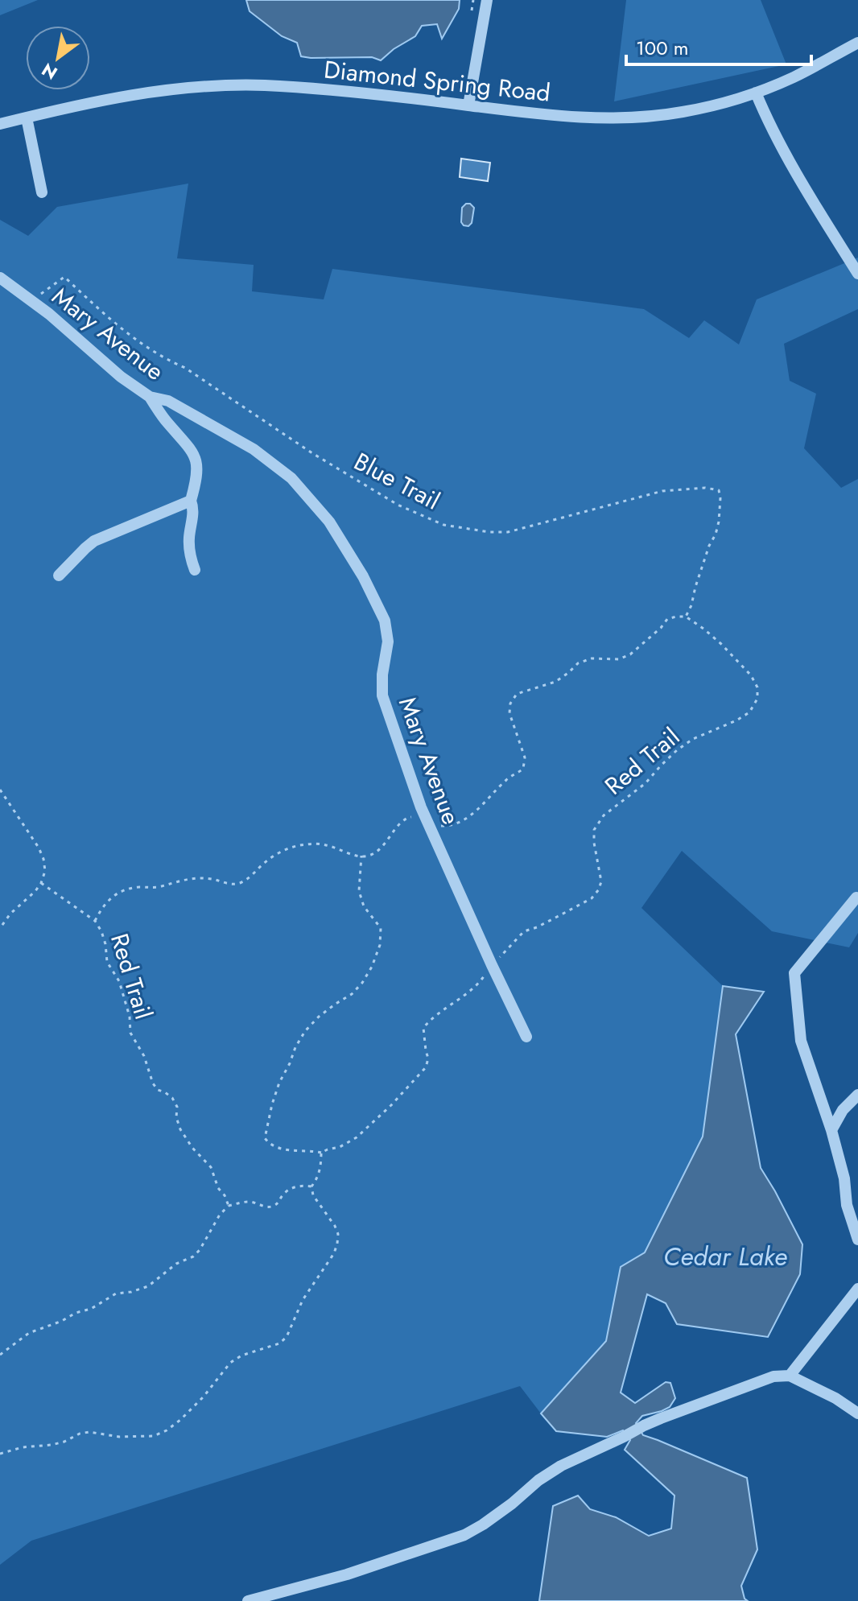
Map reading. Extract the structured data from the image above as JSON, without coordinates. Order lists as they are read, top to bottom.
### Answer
{
  "streets": {
    "street": ["Diamond Spring Road", "Mary Avenue"],
    "path": ["Blue Trail", "Red Trail"]
  },
  "crossings": [
    ["Mary Avenue", "Blue Trail"],
    ["Mary Avenue", "Red Trail"],
    ["Blue Trail", "Red Trail"]
  ],
  "water": ["Cedar Lake"],
  "scale_bar": "100 m",
  "north": "bottom left"
}
